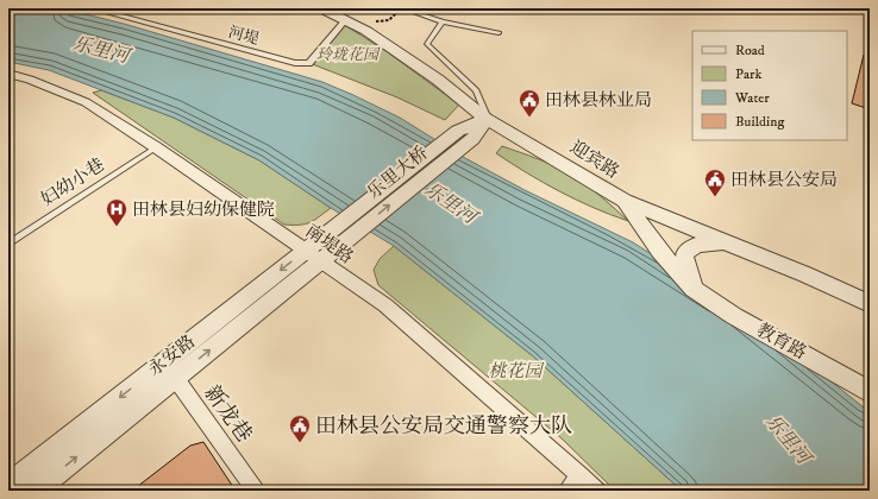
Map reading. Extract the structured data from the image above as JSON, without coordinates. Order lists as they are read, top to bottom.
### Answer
{
  "streets": {
    "street": [
      "河堤",
      "迎宾路",
      "乐里大桥",
      "南堤路",
      "教育路",
      "永安路",
      "新龙巷"
    ],
    "lane": ["妇幼小巷"]
  },
  "crossings": [
    ["河堤", "迎宾路"],
    ["迎宾路", "乐里大桥"],
    ["迎宾路", "教育路"],
    ["乐里大桥", "永安路"],
    ["妇幼小巷", "南堤路"],
    ["南堤路", "永安路"],
    ["永安路", "新龙巷"]
  ],
  "water": ["乐里河"],
  "parks": ["玲珑花园", "桃花园"],
  "places": {
    "public building": ["田林县林业局", "田林县公安局", "田林县公安局交通警察大队"],
    "hospital": ["田林县妇幼保健院"]
  },
  "legend": [
    "Road",
    "Park",
    "Water",
    "Building"
  ]
}
